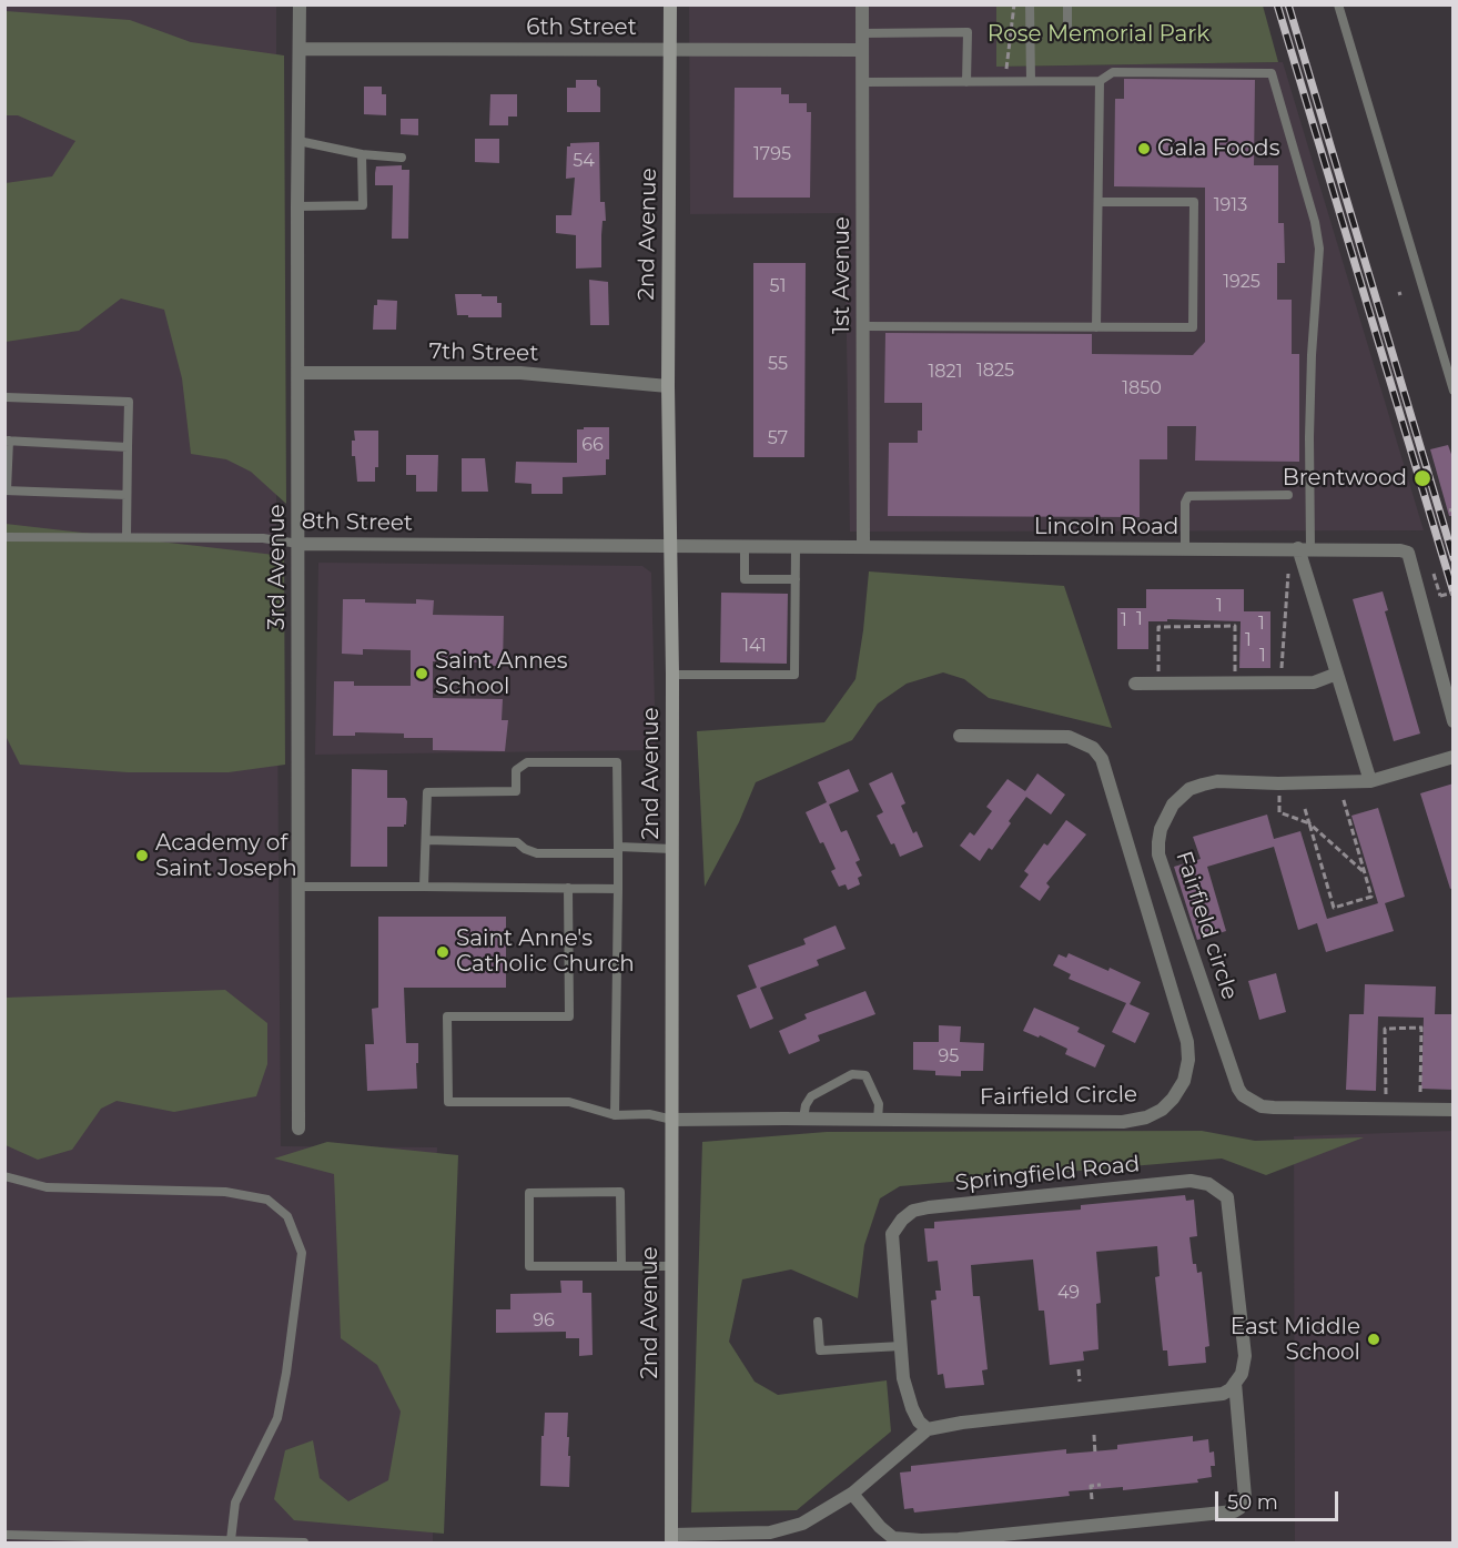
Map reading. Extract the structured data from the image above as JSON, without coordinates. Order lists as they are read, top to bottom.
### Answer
{
  "streets": {
    "street": [
      "6th Street",
      "2nd Avenue",
      "1st Avenue",
      "7th Street",
      "8th Street",
      "Lincoln Road",
      "3rd Avenue",
      "Fairfield circle",
      "Fairfield Circle",
      "Springfield Road"
    ]
  },
  "crossings": [
    ["6th Street", "2nd Avenue"],
    ["6th Street", "1st Avenue"],
    ["6th Street", "3rd Avenue"],
    ["2nd Avenue", "7th Street"],
    ["2nd Avenue", "8th Street"],
    ["2nd Avenue", "Lincoln Road"],
    ["2nd Avenue", "Fairfield Circle"],
    ["1st Avenue", "Lincoln Road"],
    ["7th Street", "3rd Avenue"],
    ["8th Street", "Lincoln Road"],
    ["8th Street", "3rd Avenue"]
  ],
  "parks": ["Rose Memorial Park"],
  "places": [
    "Gala Foods",
    "Brentwood",
    "Saint Annes School",
    "Academy of Saint Joseph",
    "Saint Anne's Catholic Church",
    "East Middle School"
  ],
  "house_numbers": [
    "1795",
    "54",
    "1913",
    "1925",
    "51",
    "55",
    "1825",
    "1821",
    "1850",
    "57",
    "66",
    "1",
    "1",
    "1",
    "1",
    "1",
    "141",
    "1",
    "95",
    "49",
    "96"
  ],
  "scale_bar": "50 m"
}
